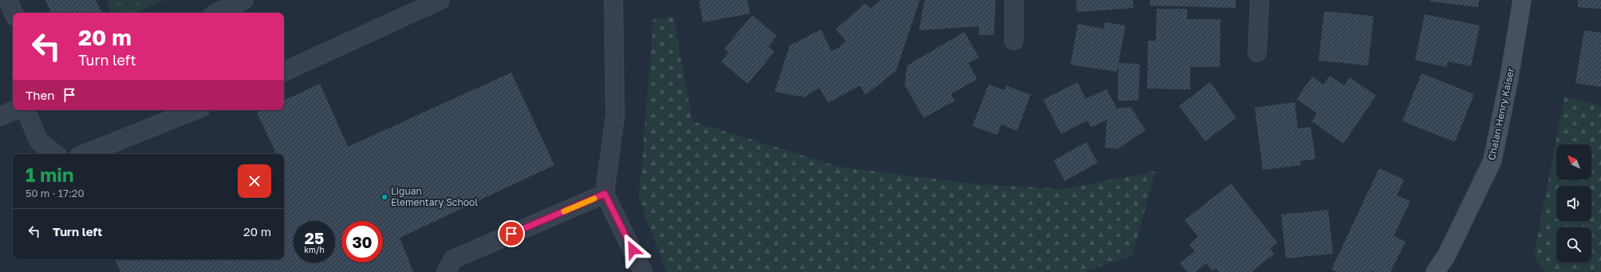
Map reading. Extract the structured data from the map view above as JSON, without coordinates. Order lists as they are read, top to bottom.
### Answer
{
  "streets": {
    "street": ["Chalan Henry Kaiser"]
  },
  "places": ["Liguan Elementary School"],
  "north": "top left",
  "page": {
    "turn": ["20 m", "Turn left"],
    "then": "Then",
    "heading": ["1 min", "50 m · 17:20"],
    "list": [
      {
        "name": "Turn left",
        "value": "20 m"
      }
    ],
    "speed": "25 km/h",
    "limit": "30"
  }
}
